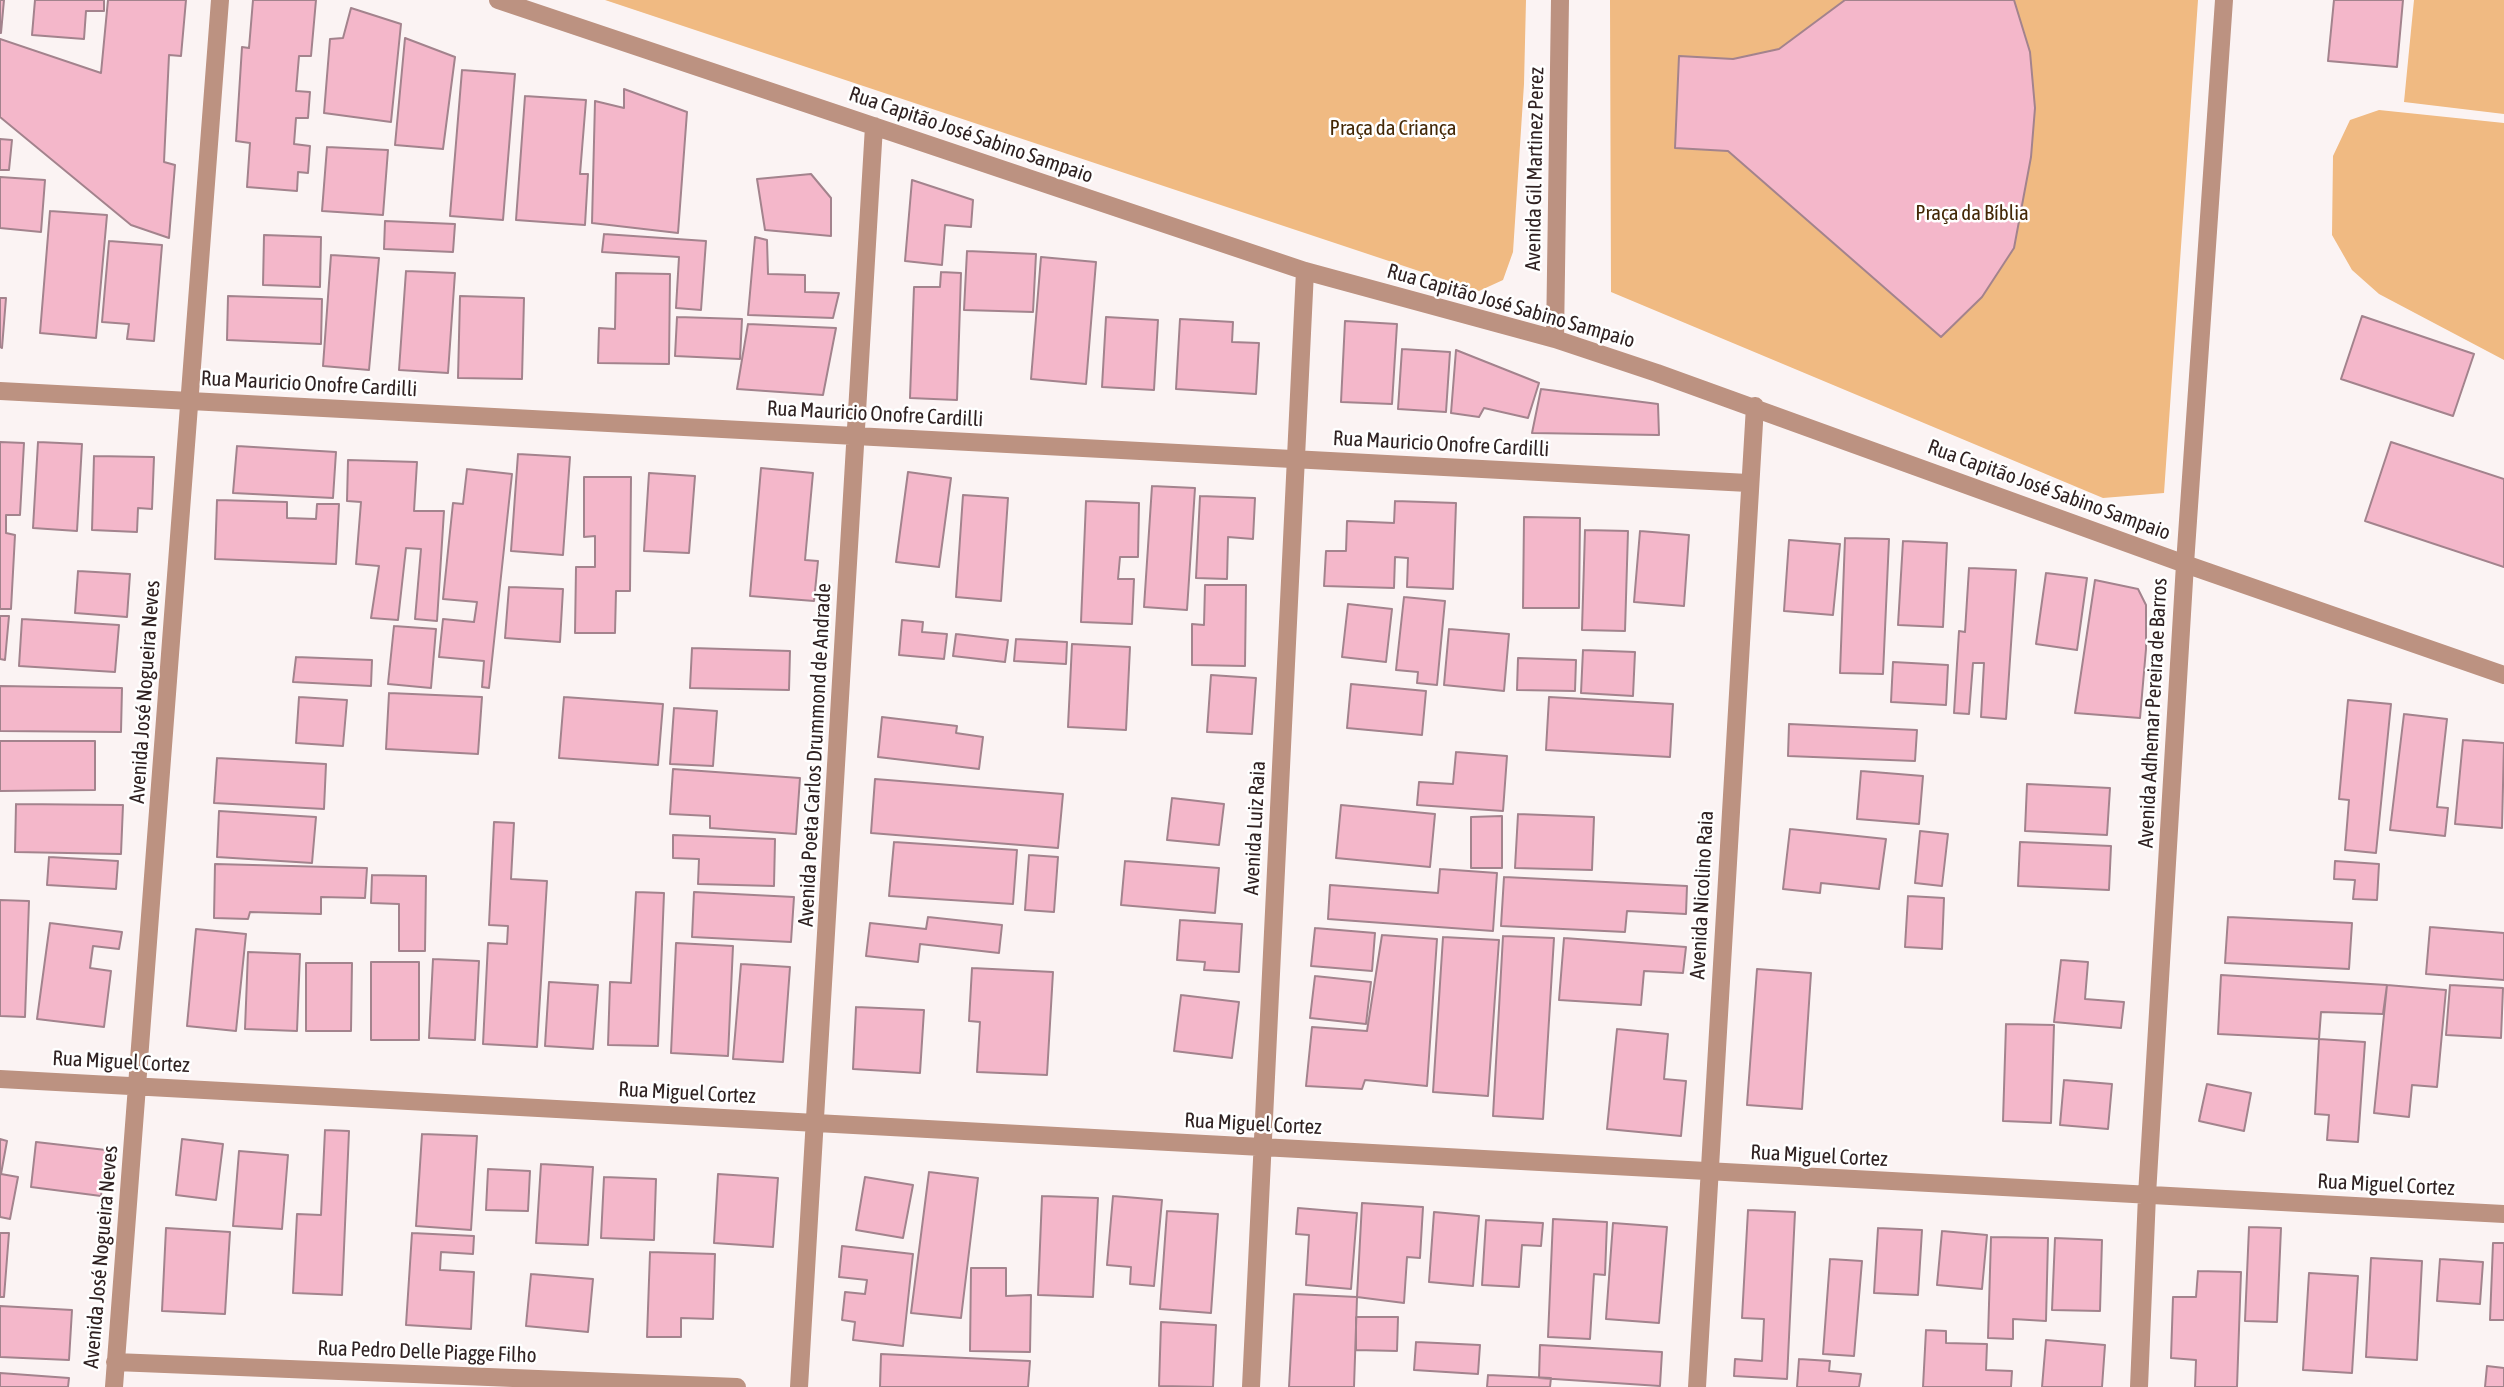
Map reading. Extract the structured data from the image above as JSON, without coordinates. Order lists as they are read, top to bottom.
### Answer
{
  "streets": {
    "street": [
      "Rua Capitão José Sabino Sampaio",
      "Avenida Gil Martinez Perez",
      "Rua Mauricio Onofre Cardilli",
      "Avenida José Nogueira Neves",
      "Avenida Adhemar Pereira de Barros",
      "Avenida Poeta Carlos Drummond de Andrade",
      "Avenida Luiz Raia",
      "Avenida Nicolino Raia",
      "Rua Miguel Cortez",
      "Rua Pedro Delle Piagge Filho"
    ]
  },
  "crossings": [
    ["Rua Capitão José Sabino Sampaio", "Avenida Gil Martinez Perez"],
    ["Rua Capitão José Sabino Sampaio", "Avenida Adhemar Pereira de Barros"],
    ["Rua Capitão José Sabino Sampaio", "Avenida Poeta Carlos Drummond de Andrade"],
    ["Rua Capitão José Sabino Sampaio", "Avenida Luiz Raia"],
    ["Rua Capitão José Sabino Sampaio", "Avenida Nicolino Raia"],
    ["Rua Mauricio Onofre Cardilli", "Avenida José Nogueira Neves"],
    ["Rua Mauricio Onofre Cardilli", "Avenida Poeta Carlos Drummond de Andrade"],
    ["Rua Mauricio Onofre Cardilli", "Avenida Luiz Raia"],
    ["Rua Mauricio Onofre Cardilli", "Avenida Nicolino Raia"],
    ["Avenida José Nogueira Neves", "Rua Miguel Cortez"],
    ["Avenida José Nogueira Neves", "Rua Pedro Delle Piagge Filho"],
    ["Avenida Adhemar Pereira de Barros", "Rua Miguel Cortez"],
    ["Avenida Poeta Carlos Drummond de Andrade", "Rua Miguel Cortez"],
    ["Avenida Luiz Raia", "Rua Miguel Cortez"],
    ["Avenida Nicolino Raia", "Rua Miguel Cortez"]
  ],
  "parks": ["Praça da Criança", "Praça da Bíblia"]
}
